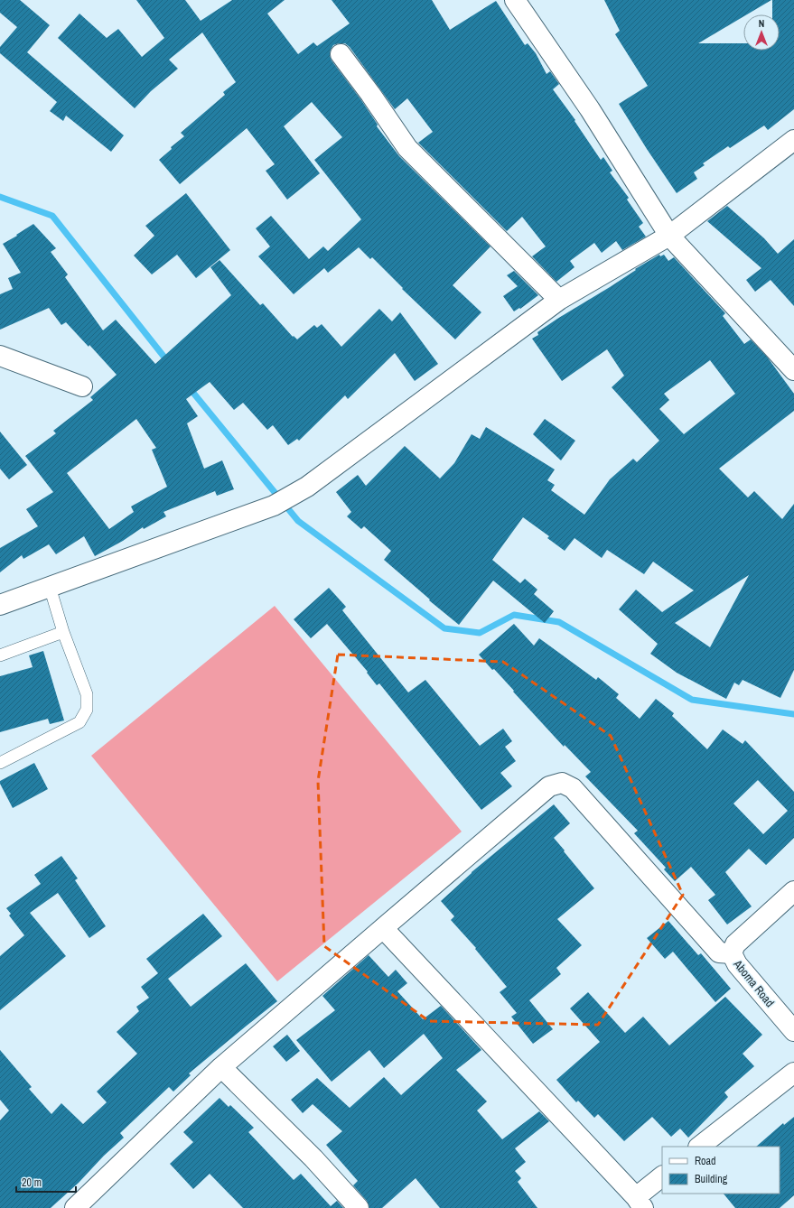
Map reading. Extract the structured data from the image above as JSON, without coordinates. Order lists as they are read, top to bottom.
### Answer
{
  "streets": {
    "street": ["Aboma Road"]
  },
  "legend": ["Road", "Building"],
  "scale_bar": "20 m",
  "north": "top"
}
